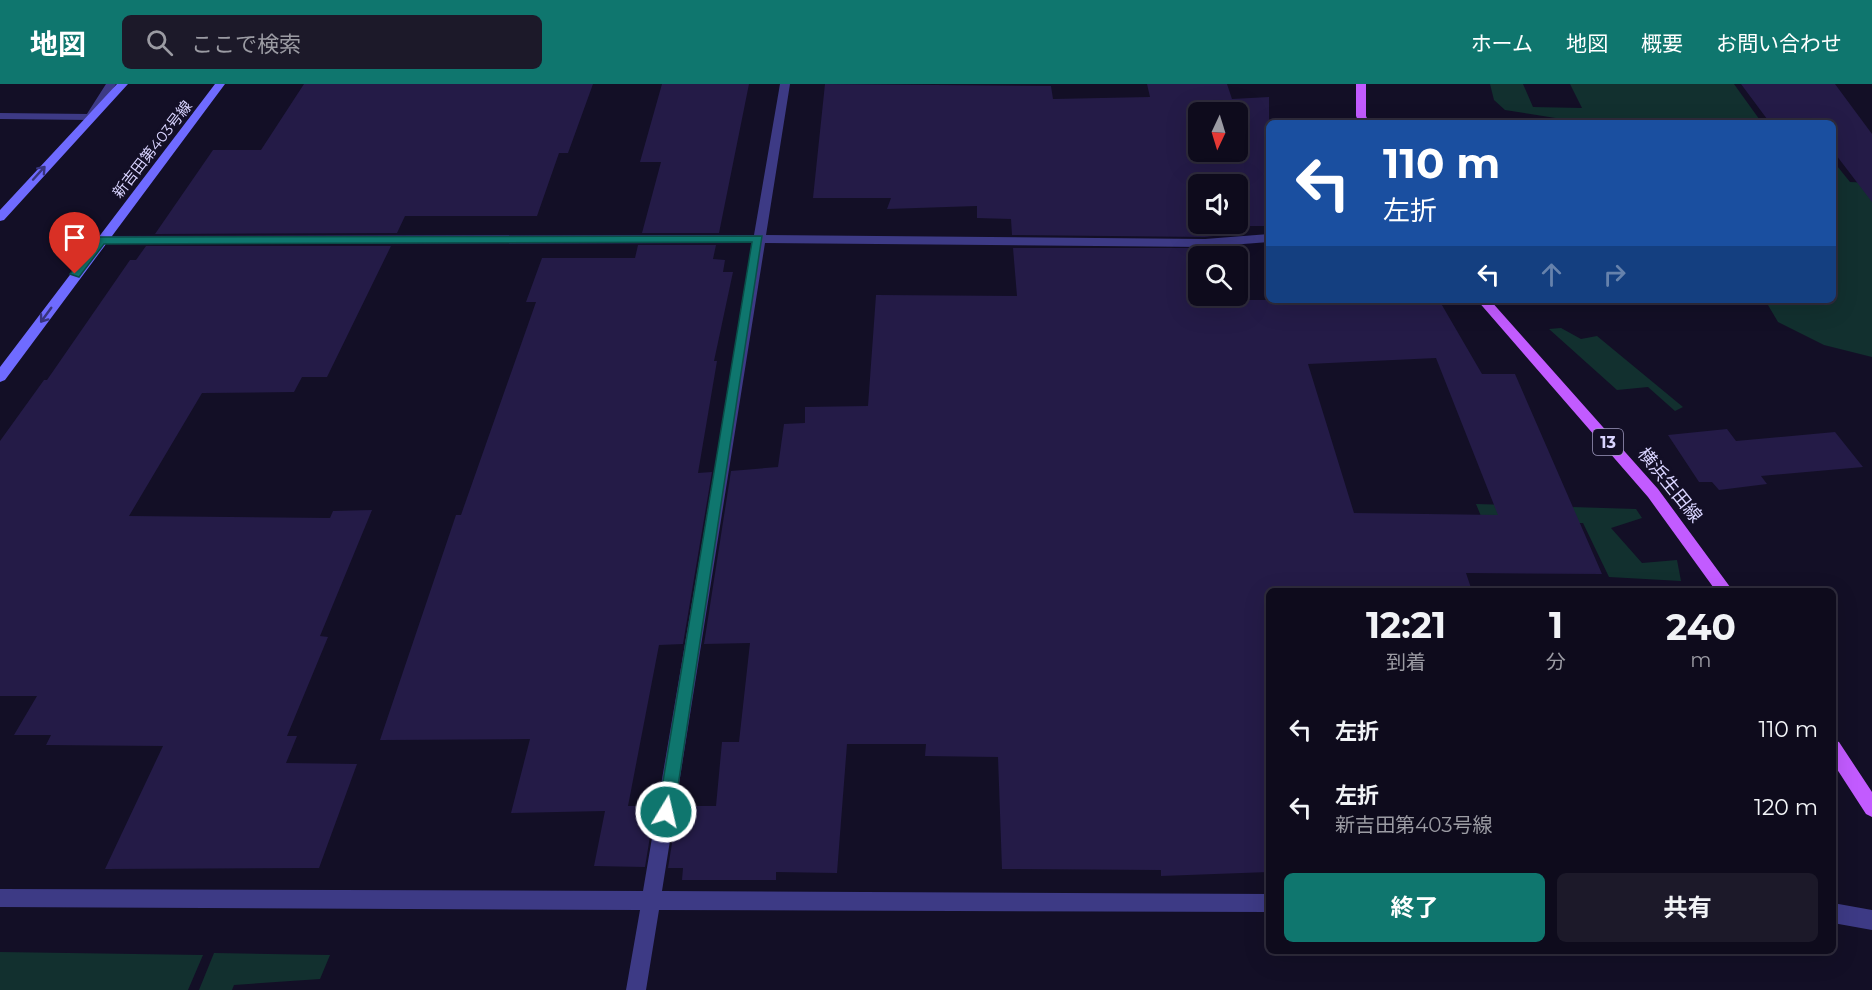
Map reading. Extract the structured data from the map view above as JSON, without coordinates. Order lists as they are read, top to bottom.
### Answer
{
  "streets": {
    "main road": ["13", "横浜生田線"],
    "street": ["新吉田第403号線"]
  },
  "one_way": ["新吉田第403号線"],
  "north": "bottom",
  "page": {
    "header": "地図",
    "search": "ここで検索",
    "nav": [
      "ホーム",
      "地図",
      "概要",
      "お問い合わせ"
    ],
    "turn": ["110 m", "左折"],
    "eta": [
      "12:21",
      "到着",
      "1",
      "分",
      "240",
      "m"
    ],
    "list": [
      {
        "name": "左折",
        "value": "110 m"
      },
      {
        "name": "左折",
        "note": "新吉田第403号線",
        "value": "120 m"
      }
    ],
    "buttons": ["終了", "共有"]
  }
}
